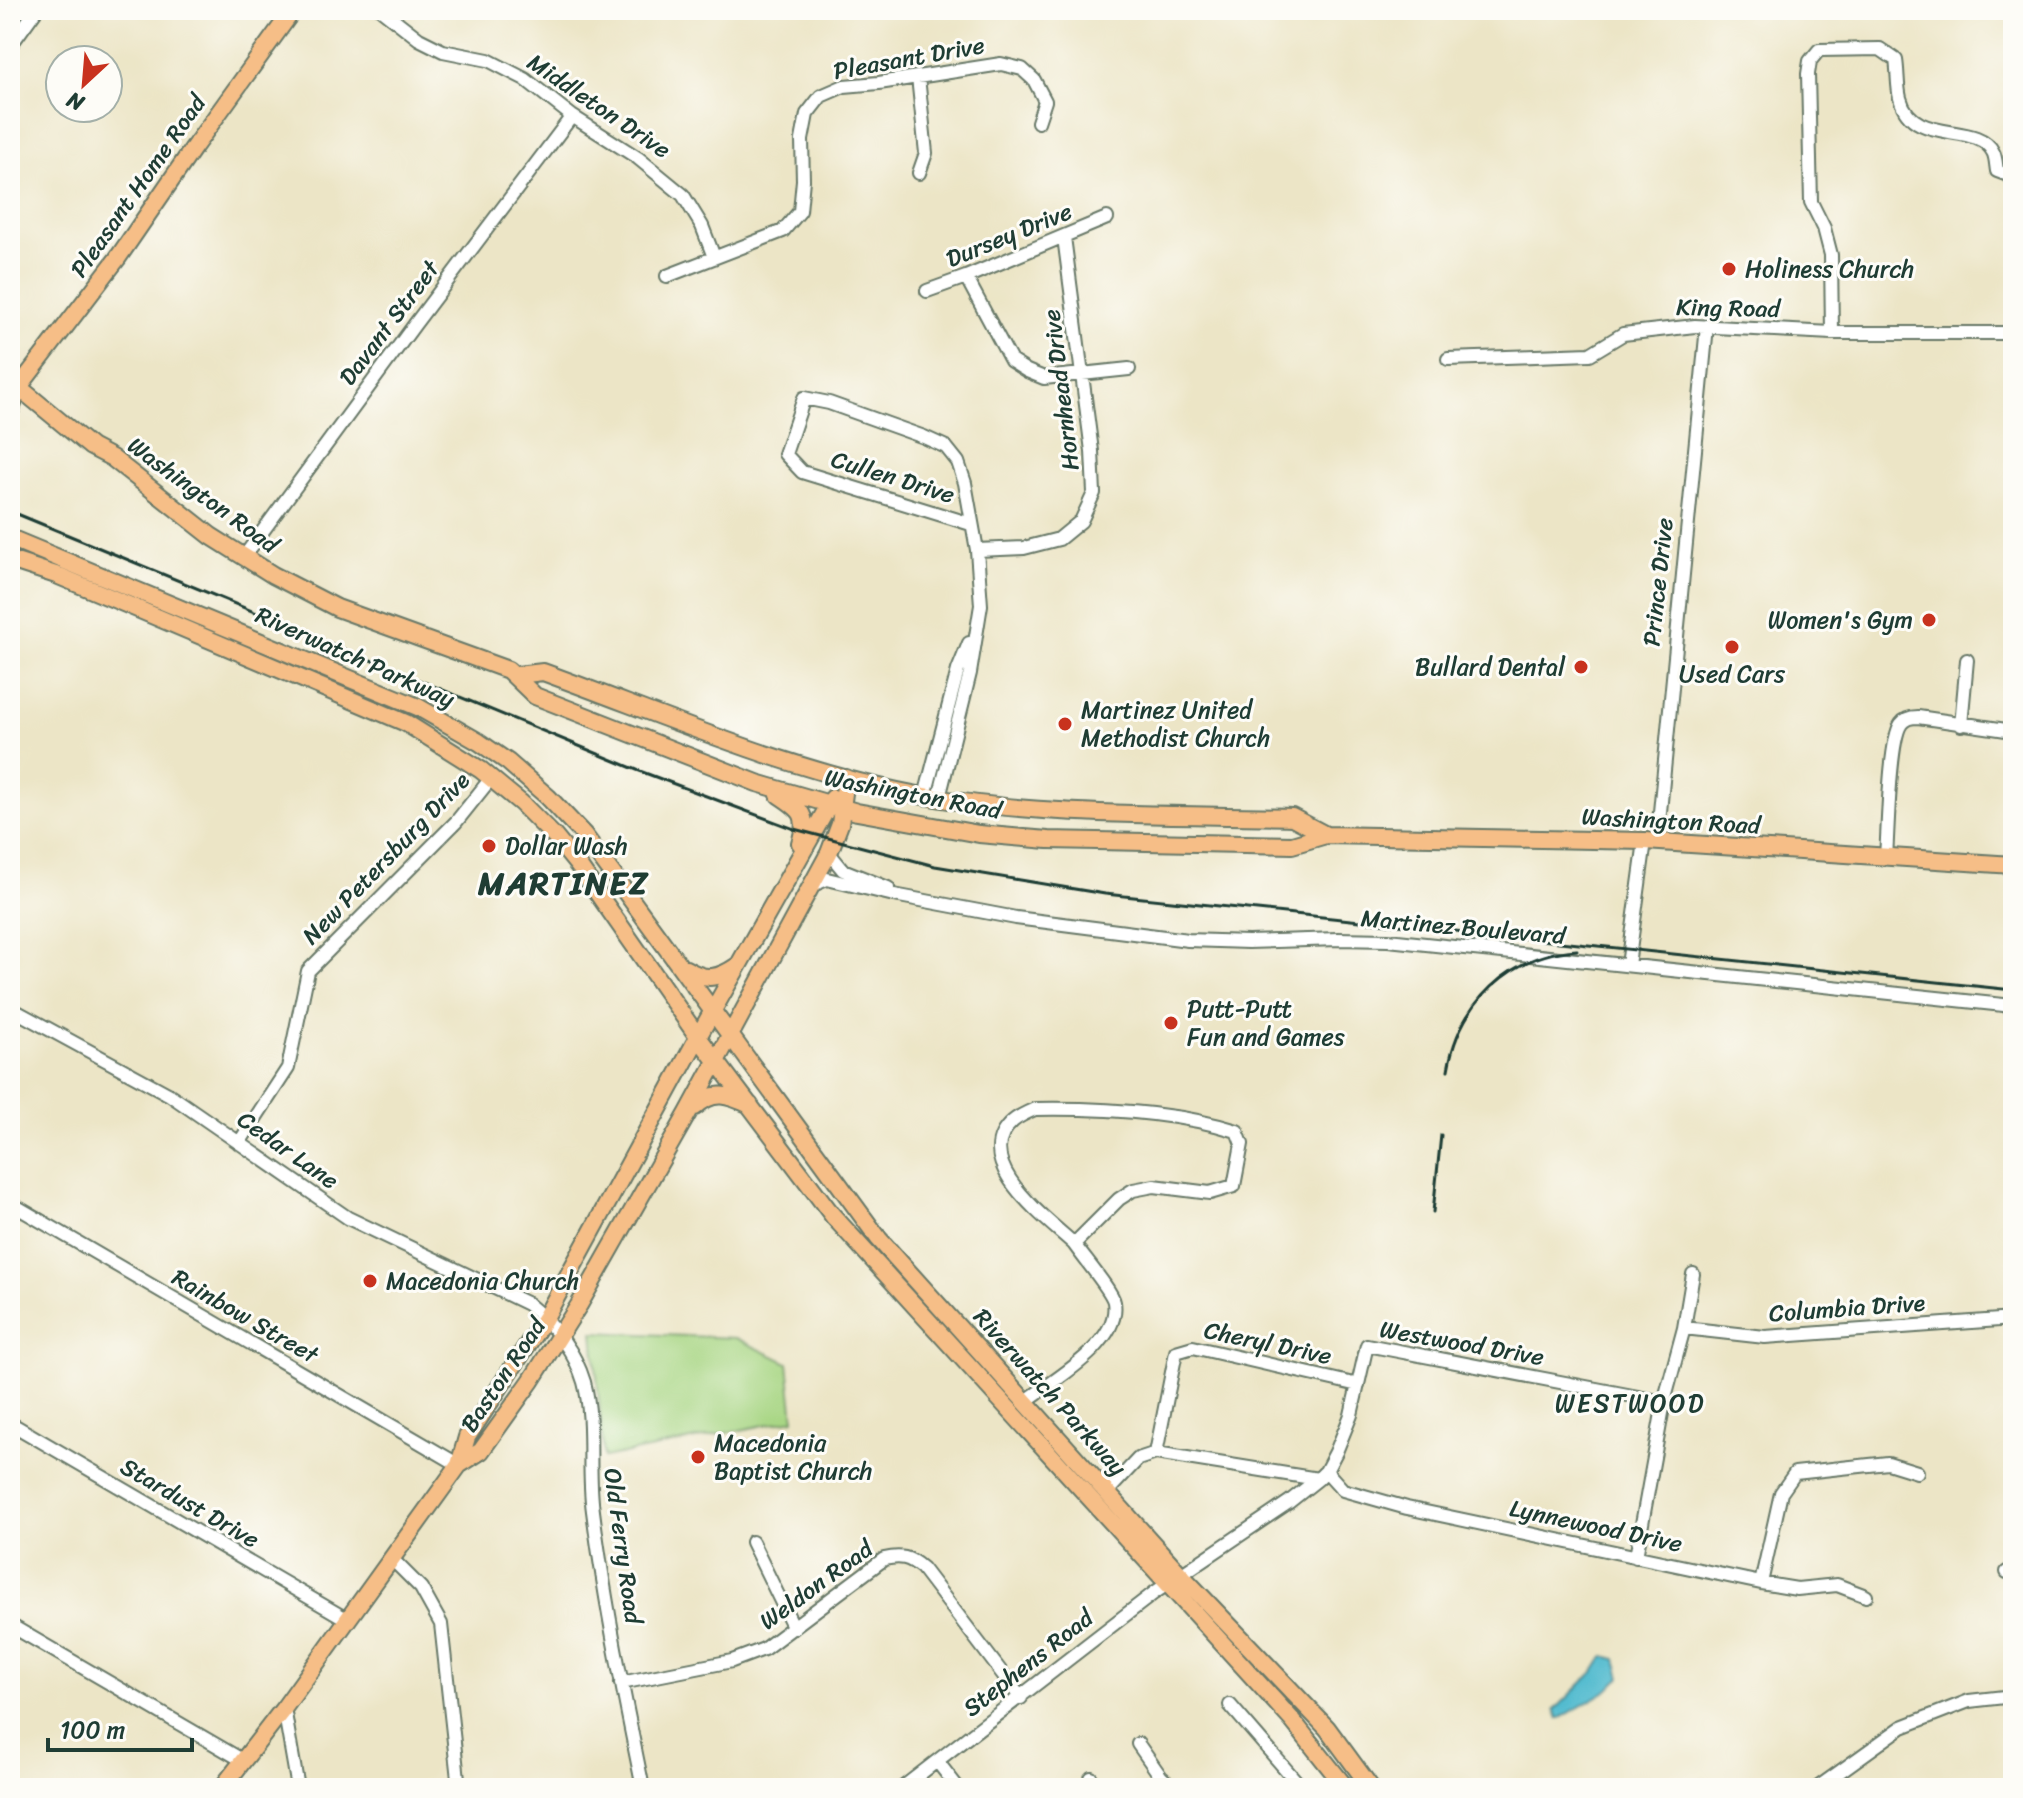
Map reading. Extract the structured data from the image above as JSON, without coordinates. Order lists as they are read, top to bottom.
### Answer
{
  "streets": {
    "main road": [
      "Pleasant Home Road",
      "Washington Road",
      "Riverwatch Parkway",
      "Baston Road"
    ],
    "street": [
      "Pleasant Drive",
      "Middleton Drive",
      "Dursey Drive",
      "King Road",
      "Davant Street",
      "Hornhead Drive",
      "Cullen Drive",
      "Prince Drive",
      "New Petersburg Drive",
      "Martinez Boulevard",
      "Cedar Lane",
      "Columbia Drive",
      "Rainbow Street",
      "Cheryl Drive",
      "Westwood Drive",
      "Stardust Drive",
      "Lynnewood Drive",
      "Old Ferry Road",
      "Weldon Road",
      "Stephens Road"
    ]
  },
  "crossings": [
    ["Pleasant Drive", "Middleton Drive"],
    ["Middleton Drive", "Davant Street"],
    ["Pleasant Home Road", "Washington Road"],
    ["Dursey Drive", "Hornhead Drive"],
    ["King Road", "Prince Drive"],
    ["Davant Street", "Washington Road"],
    ["Washington Road", "Prince Drive"],
    ["Washington Road", "Baston Road"],
    ["Prince Drive", "Martinez Boulevard"],
    ["Riverwatch Parkway", "New Petersburg Drive"],
    ["Riverwatch Parkway", "Westwood Drive"],
    ["Riverwatch Parkway", "Baston Road"],
    ["Riverwatch Parkway", "Stephens Road"],
    ["New Petersburg Drive", "Cedar Lane"],
    ["Martinez Boulevard", "Baston Road"],
    ["Cedar Lane", "Old Ferry Road"],
    ["Rainbow Street", "Baston Road"],
    ["Cheryl Drive", "Westwood Drive"],
    ["Cheryl Drive", "Lynnewood Drive"],
    ["Westwood Drive", "Lynnewood Drive"],
    ["Westwood Drive", "Stephens Road"],
    ["Baston Road", "Stardust Drive"],
    ["Baston Road", "Old Ferry Road"],
    ["Old Ferry Road", "Weldon Road"],
    ["Weldon Road", "Stephens Road"]
  ],
  "districts": ["MARTINEZ", "WESTWOOD"],
  "places": [
    "Holiness Church",
    "Women's Gym",
    "Used Cars",
    "Bullard Dental",
    "Martinez United Methodist Church",
    "Dollar Wash",
    "Putt-Putt Fun and Games",
    "Macedonia Church",
    "Macedonia Baptist Church"
  ],
  "scale_bar": "100 m",
  "north": "bottom left"
}
